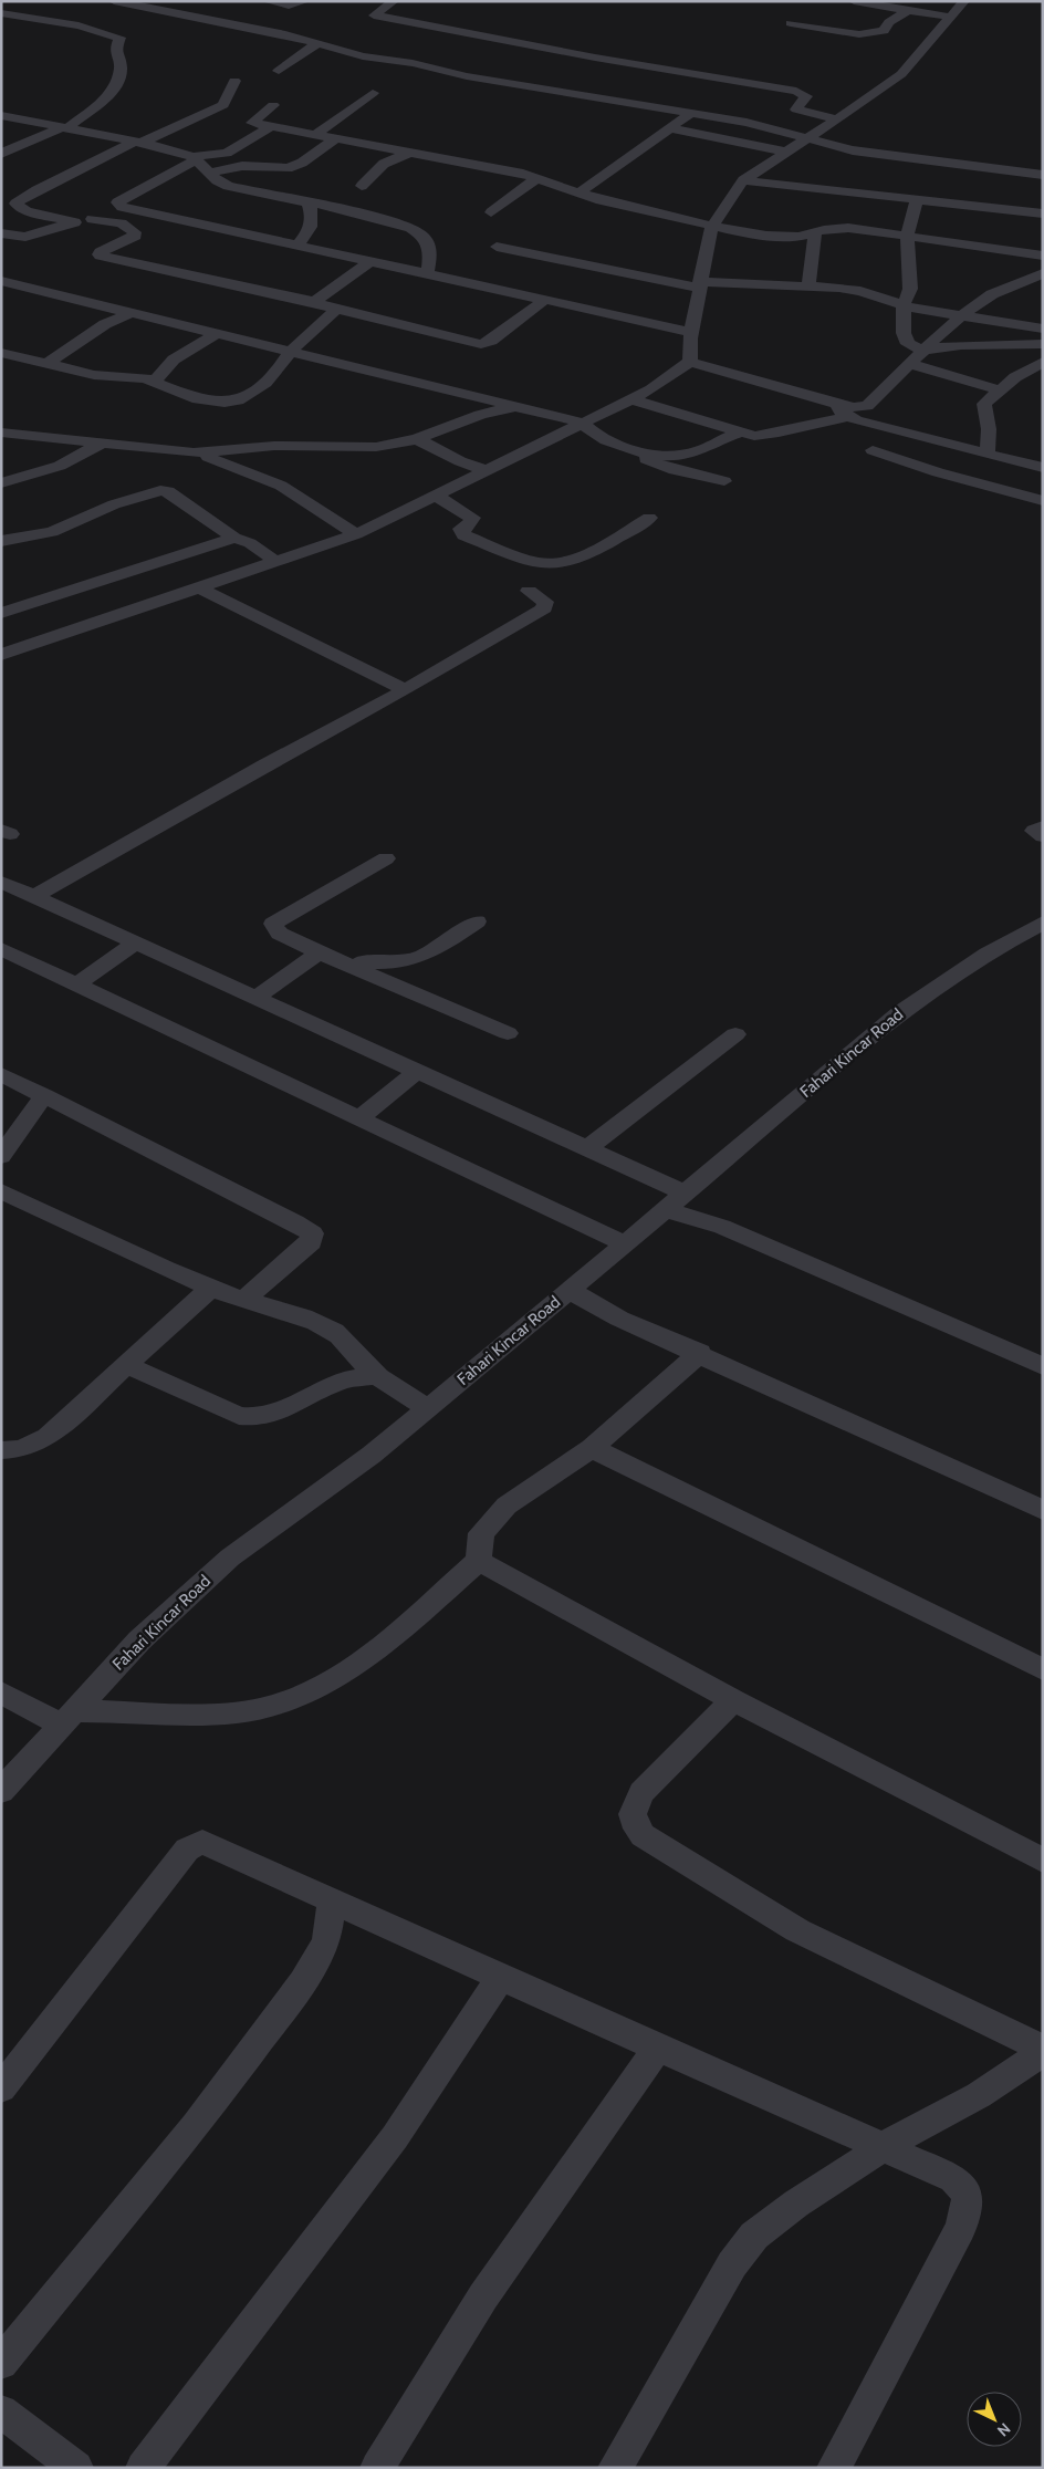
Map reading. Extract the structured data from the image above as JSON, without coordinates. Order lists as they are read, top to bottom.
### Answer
{
  "streets": {
    "street": ["Fahari Kincar Road"]
  },
  "north": "bottom right"
}
